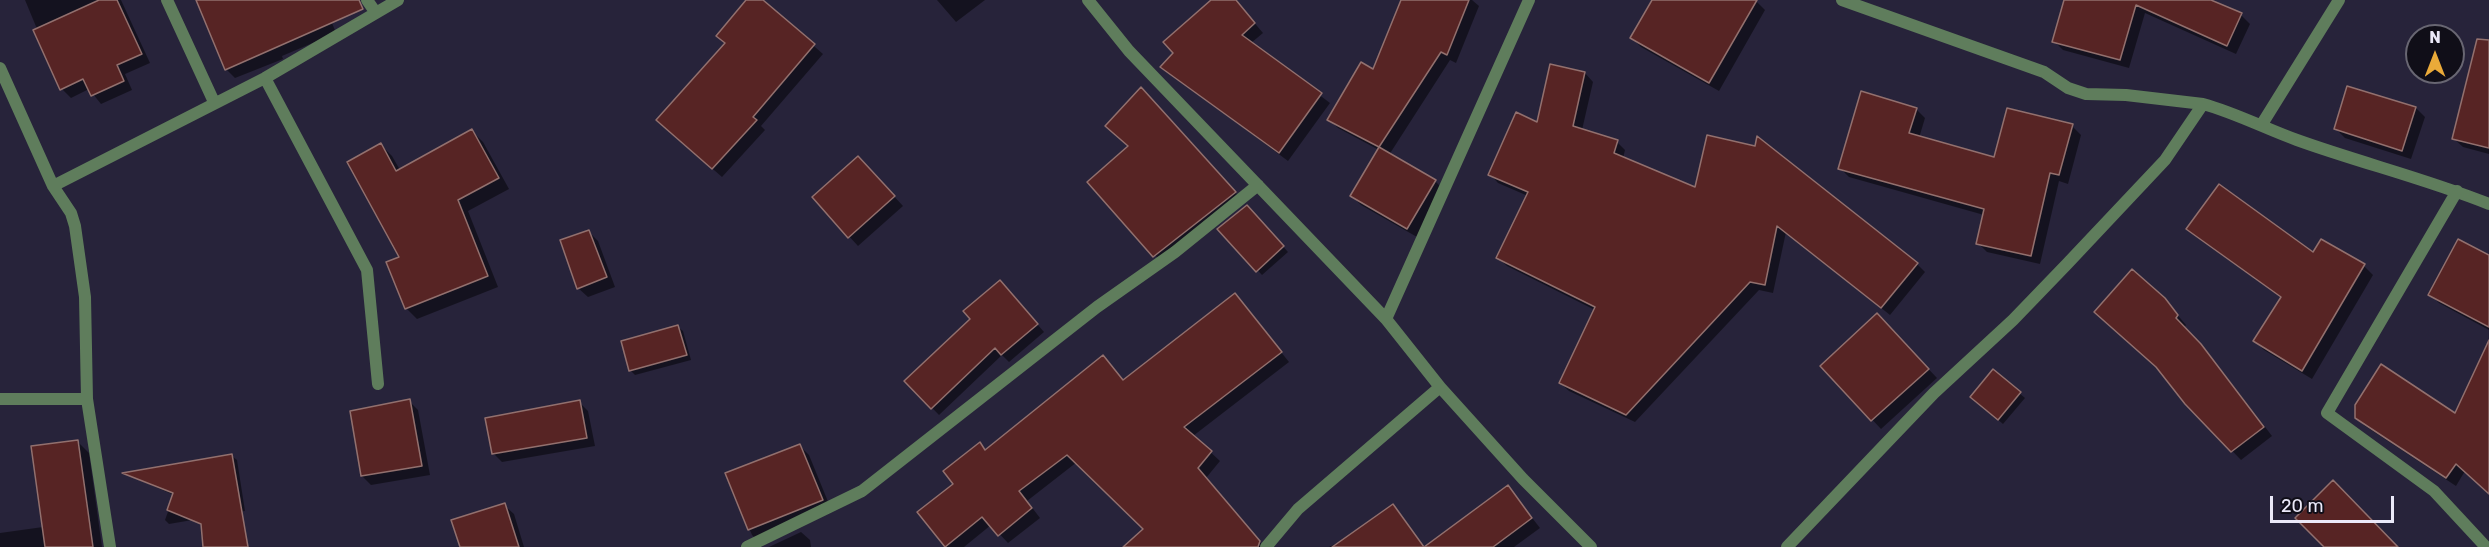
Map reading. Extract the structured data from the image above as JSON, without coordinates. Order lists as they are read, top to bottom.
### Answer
{
  "scale_bar": "20 m",
  "north": "top"
}
